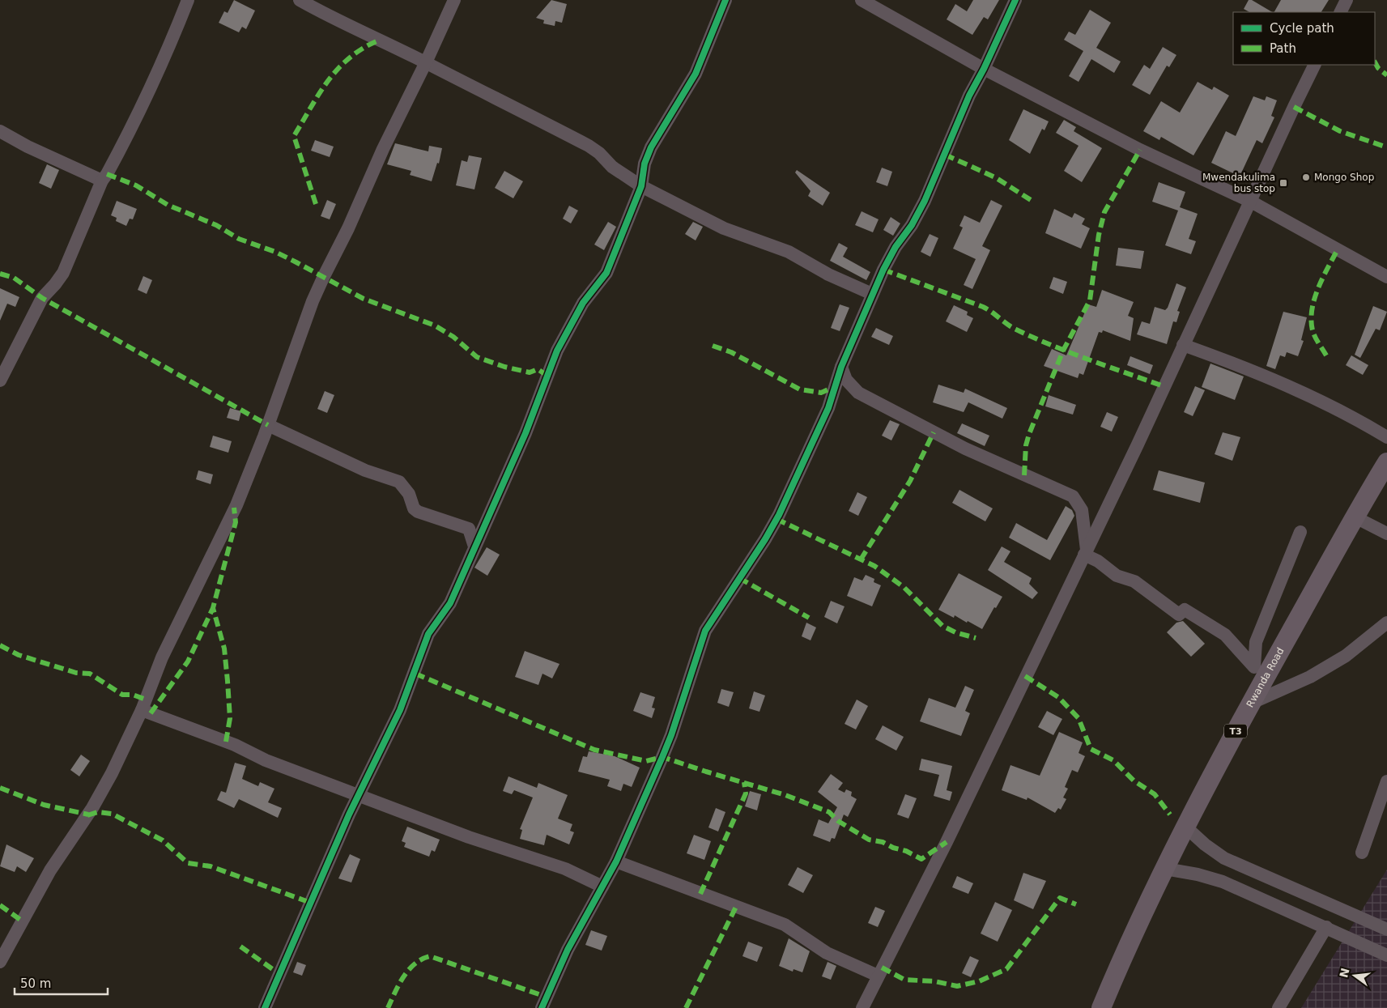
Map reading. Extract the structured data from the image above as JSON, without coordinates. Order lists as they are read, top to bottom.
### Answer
{
  "streets": {
    "highway": ["Rwanda Road", "T3"]
  },
  "places": {
    "other": ["Mongo Shop"],
    "transit": ["Mwendakulima bus stop"]
  },
  "legend": ["Cycle path", "Path"],
  "scale_bar": "50 m",
  "north": "left"
}
